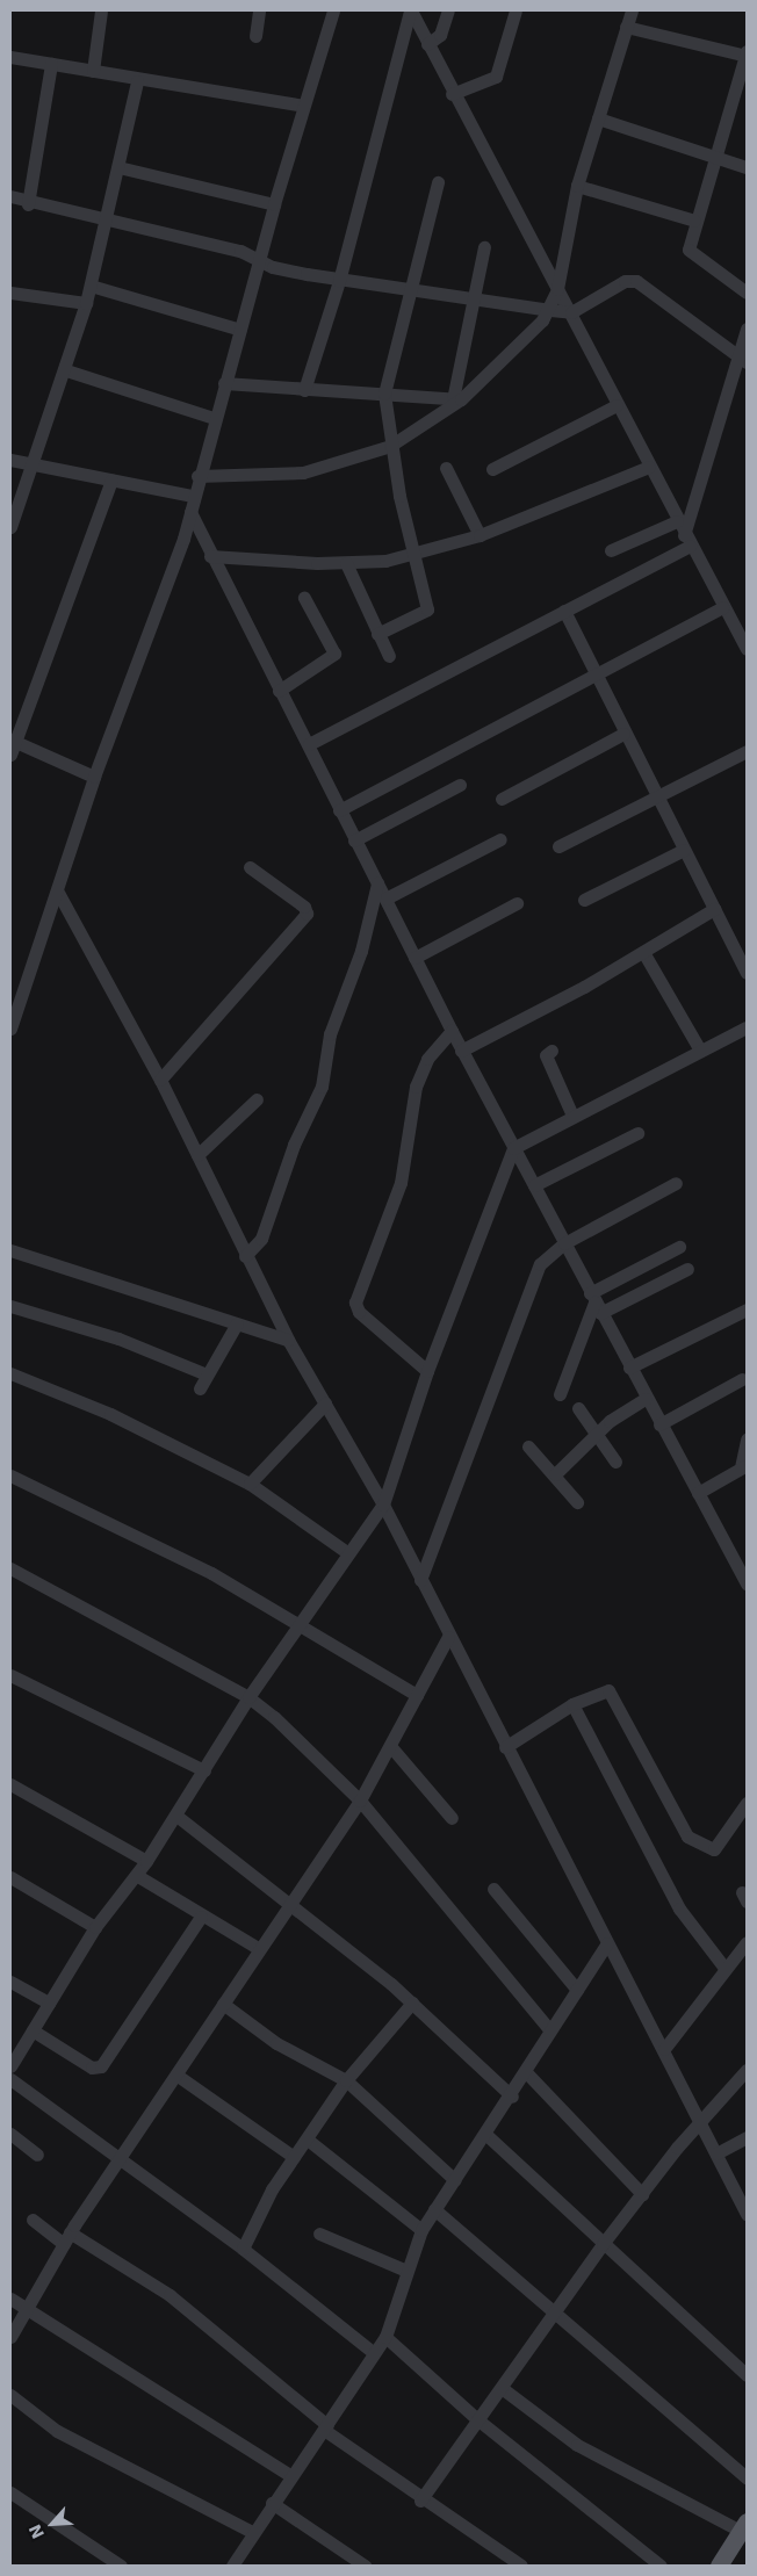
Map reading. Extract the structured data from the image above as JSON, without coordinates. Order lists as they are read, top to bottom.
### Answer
{
  "north": "bottom left"
}
